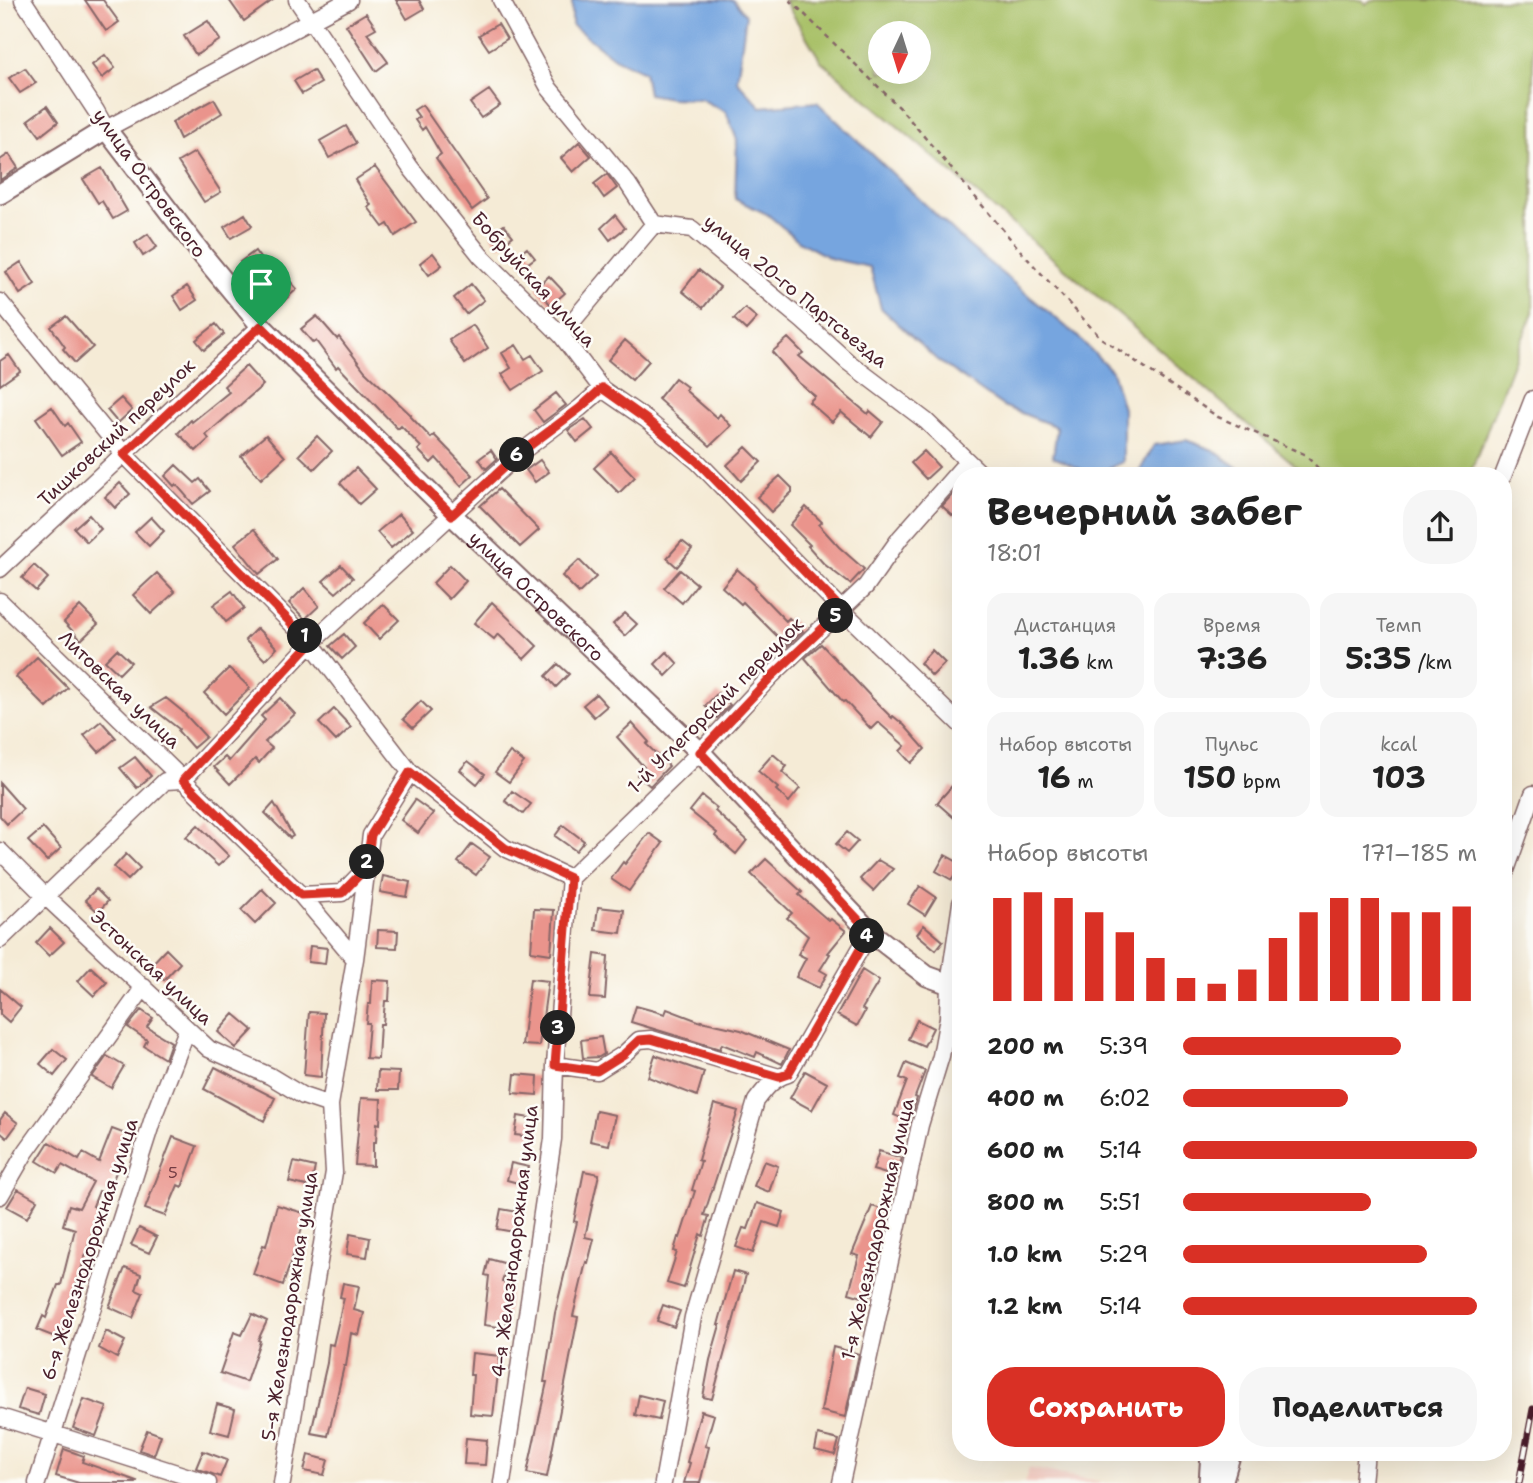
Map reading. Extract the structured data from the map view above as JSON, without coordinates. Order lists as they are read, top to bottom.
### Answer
{
  "streets": {
    "street": [
      "улица Островского",
      "Бобруйская улица",
      "улица 20-го Партсъезда",
      "Тишковский переулок",
      "Литовская улица",
      "1-й Углегорский переулок",
      "Эстонская улица",
      "1-я Железнодорожная улица",
      "4-я Железнодорожная улица",
      "6-я Железнодорожная улица",
      "5-я Железнодорожная улица"
    ]
  },
  "crossings": [
    ["улица Островского", "Тишковский переулок"],
    ["улица Островского", "1-й Углегорский переулок"],
    ["Бобруйская улица", "1-й Углегорский переулок"],
    ["улица 20-го Партсъезда", "1-й Углегорский переулок"],
    ["Литовская улица", "5-я Железнодорожная улица"],
    ["1-й Углегорский переулок", "4-я Железнодорожная улица"],
    ["Эстонская улица", "6-я Железнодорожная улица"],
    ["Эстонская улица", "5-я Железнодорожная улица"]
  ],
  "house_numbers": ["5"],
  "north": "bottom",
  "page": {
    "pins": [
      "6",
      "5",
      "1",
      "2",
      "4",
      "3"
    ],
    "heading": ["Вечерний забег", "18:01"],
    "stats": [
      ["Дистанция", "1.36 km"],
      ["Время", "7:36"],
      ["Темп", "5:35 /km"],
      ["Набор высоты", "16 m"],
      ["Пульс", "150 bpm"],
      ["kcal", "103"]
    ],
    "chart": ["Набор высоты", "171–185 m"],
    "list": [
      {
        "name": "200 m",
        "note": "5:39"
      },
      {
        "name": "400 m",
        "note": "6:02"
      },
      {
        "name": "600 m",
        "note": "5:14"
      },
      {
        "name": "800 m",
        "note": "5:51"
      },
      {
        "name": "1.0 km",
        "note": "5:29"
      },
      {
        "name": "1.2 km",
        "note": "5:14"
      }
    ],
    "buttons": ["Сохранить", "Поделиться"]
  }
}
